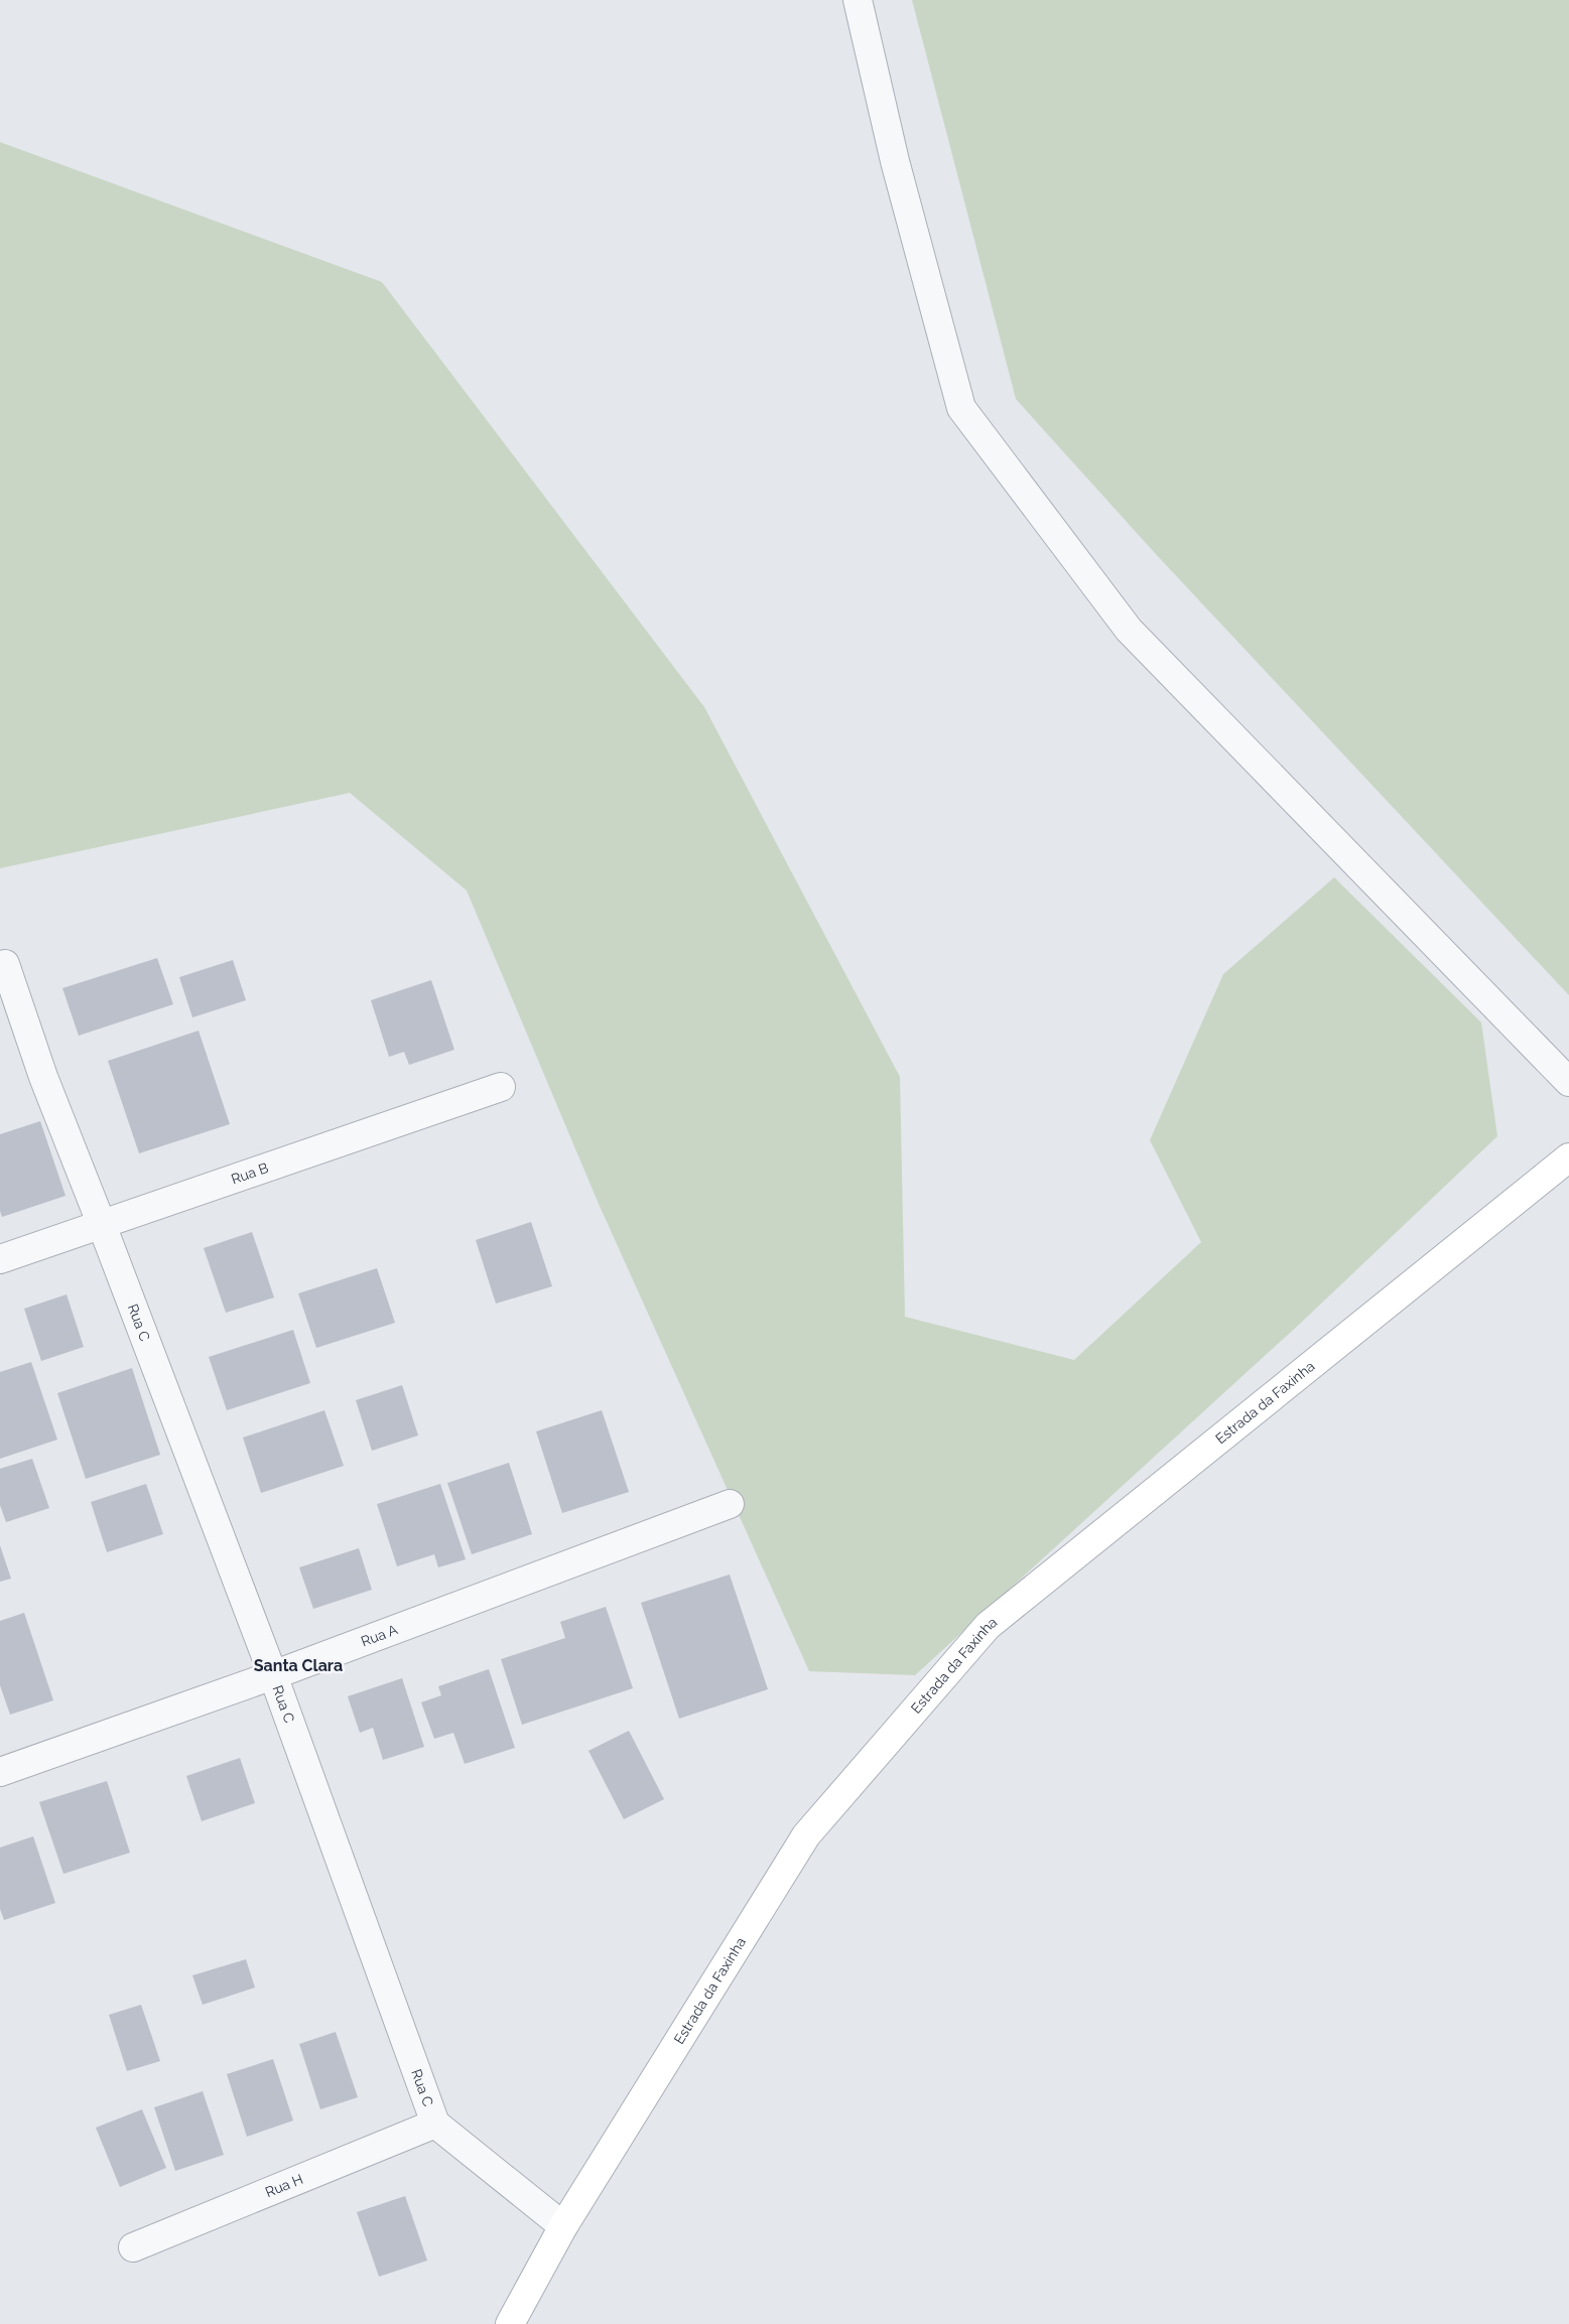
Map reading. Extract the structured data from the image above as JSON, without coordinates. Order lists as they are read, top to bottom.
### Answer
{
  "streets": {
    "street": [
      "Rua B",
      "Rua C",
      "Estrada da Faxinha",
      "Rua A",
      "Rua H"
    ]
  },
  "crossings": [
    ["Rua B", "Rua C"],
    ["Rua C", "Estrada da Faxinha"],
    ["Rua C", "Rua A"],
    ["Rua C", "Rua H"]
  ],
  "districts": ["Santa Clara"]
}
